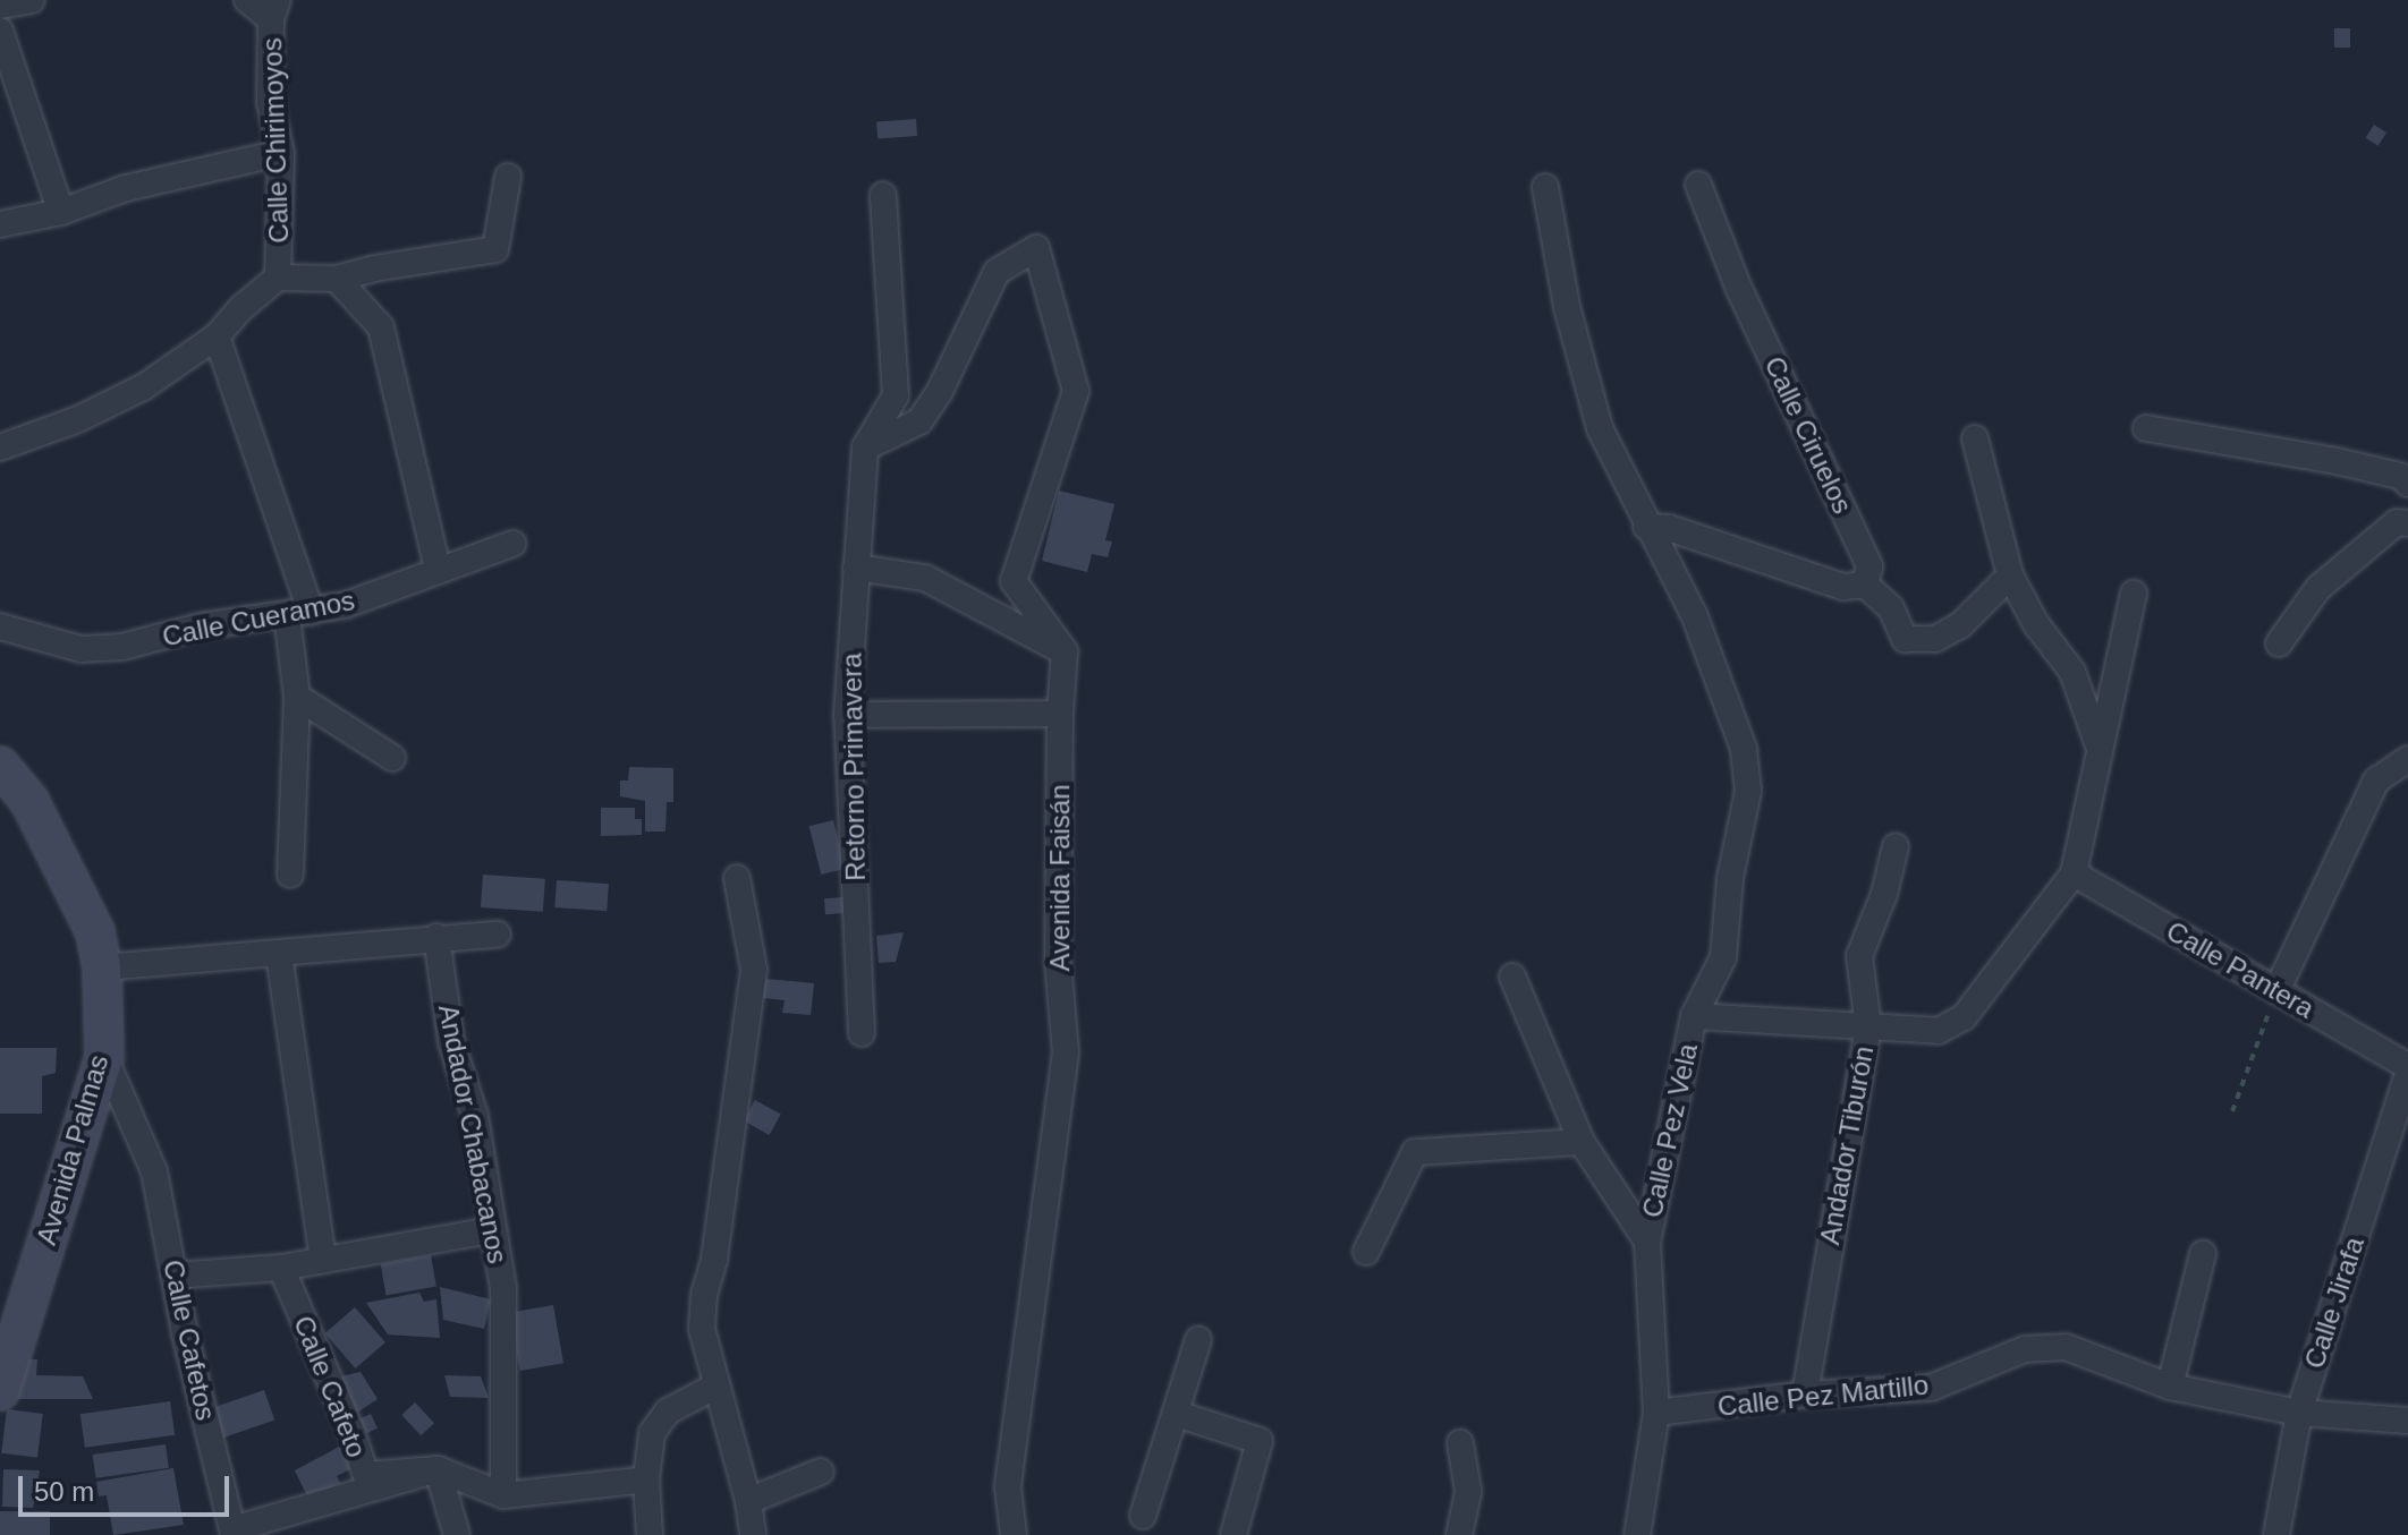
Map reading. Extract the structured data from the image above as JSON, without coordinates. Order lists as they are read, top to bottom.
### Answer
{
  "streets": {
    "main road": ["Avenida Palmas"],
    "street": [
      "Calle Chirimoyos",
      "Calle Ciruelos",
      "Calle Cueramos",
      "Retorno Primavera",
      "Avenida Faisán",
      "Calle Pantera",
      "Calle Pez Vela",
      "Andador Chabacanos",
      "Andador Tiburón",
      "Calle Jirafa",
      "Calle Cafetos",
      "Calle Cafeto",
      "Calle Pez Martillo"
    ]
  },
  "crossings": [
    ["Calle Pantera", "Calle Pez Vela"],
    ["Calle Pez Vela", "Andador Tiburón"],
    ["Calle Pez Vela", "Calle Pez Martillo"],
    ["Andador Tiburón", "Calle Pez Martillo"],
    ["Avenida Palmas", "Calle Cafetos"],
    ["Calle Jirafa", "Calle Pez Martillo"],
    ["Calle Cafetos", "Calle Cafeto"]
  ],
  "scale_bar": "50 m"
}
